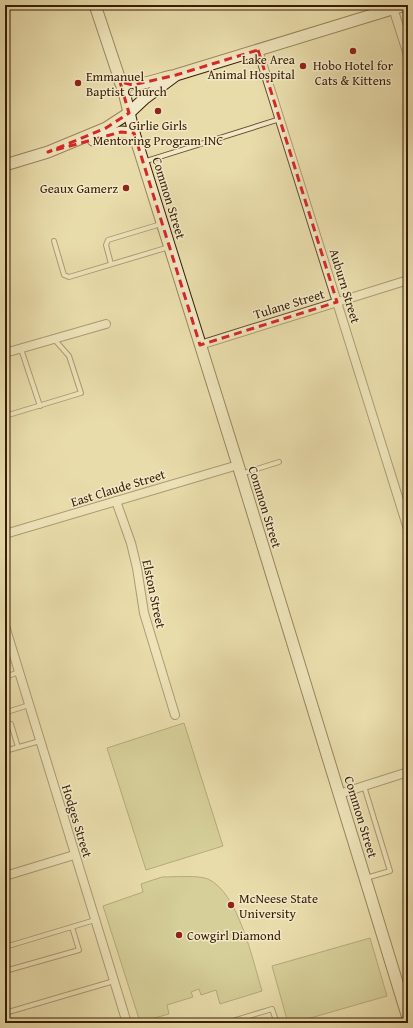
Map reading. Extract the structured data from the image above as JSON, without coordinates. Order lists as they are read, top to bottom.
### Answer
{
  "streets": {
    "street": [
      "Common Street",
      "Auburn Street",
      "Tulane Street",
      "East Claude Street",
      "Elston Street",
      "Hodges Street"
    ]
  },
  "crossings": [
    ["Common Street", "Tulane Street"],
    ["Common Street", "East Claude Street"],
    ["Auburn Street", "Tulane Street"],
    ["East Claude Street", "Elston Street"]
  ],
  "places": [
    "Hobo Hotel for Cats & Kittens",
    "Lake Area Animal Hospital",
    "Emmanuel Baptist Church",
    "Girlie Girls Mentoring Program INC",
    "Geaux Gamerz",
    "McNeese State University",
    "Cowgirl Diamond"
  ]
}
